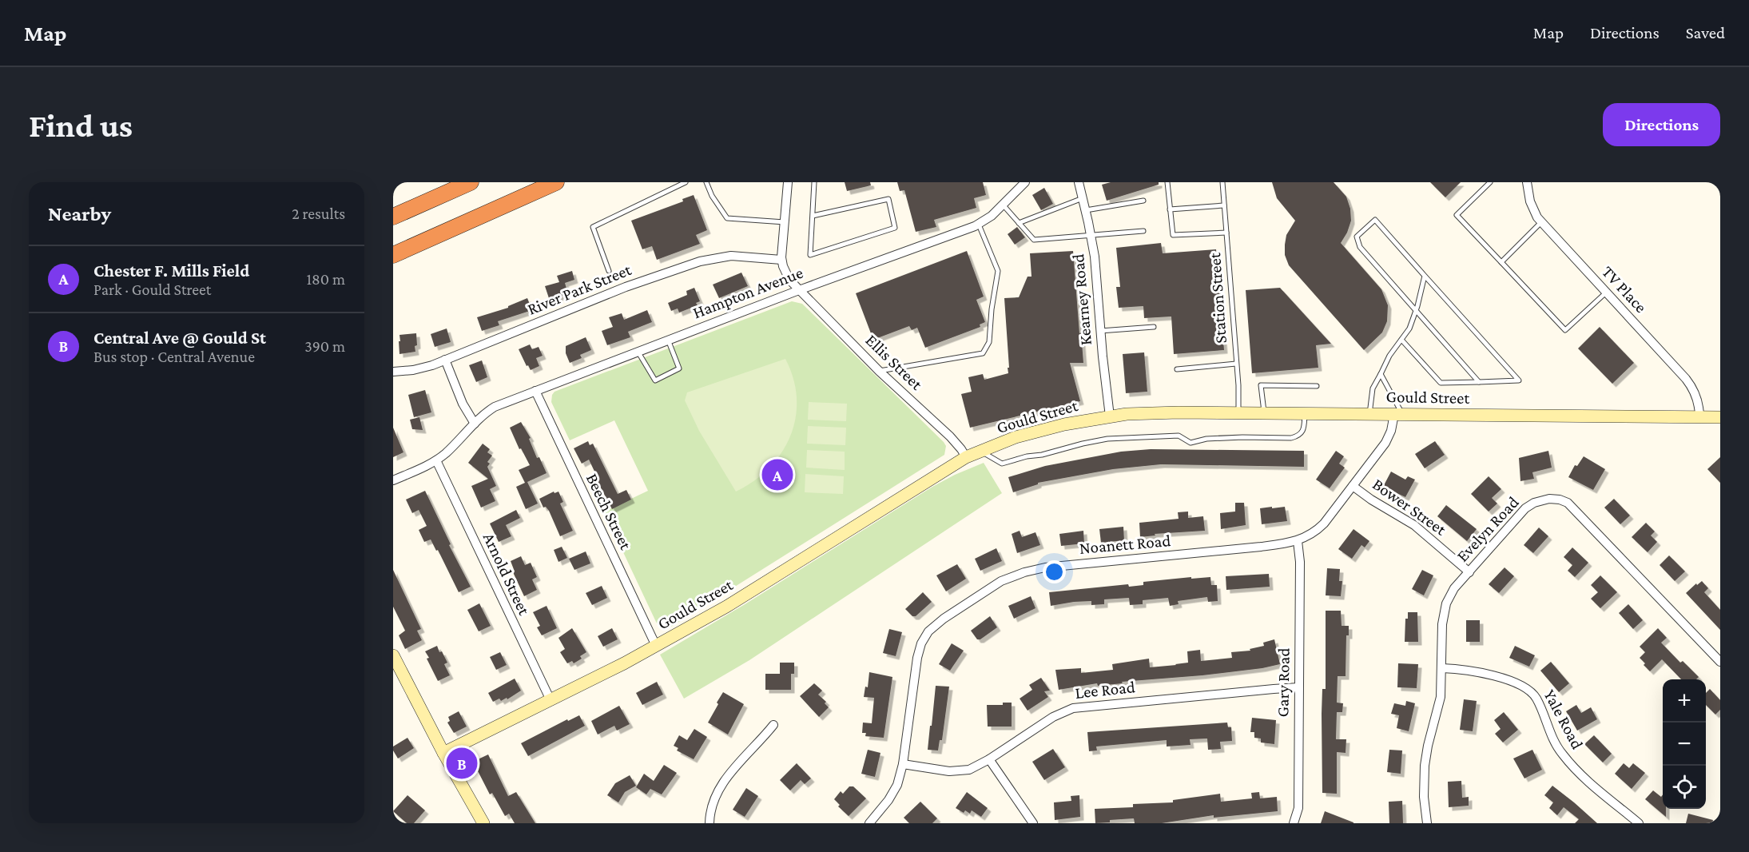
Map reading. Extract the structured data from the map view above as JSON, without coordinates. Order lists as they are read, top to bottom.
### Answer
{
  "streets": {
    "main road": ["Gould Street"],
    "street": [
      "River Park Street",
      "TV Place",
      "Hampton Avenue",
      "Kearney Road",
      "Ellis Street",
      "Bower Street",
      "Beech Street",
      "Evelyn Road",
      "Noanett Road",
      "Arnold Street",
      "Gary Road",
      "Lee Road",
      "Yale Road"
    ],
    "lane": ["Station Street"]
  },
  "crossings": [
    ["River Park Street", "Ellis Street"],
    ["TV Place", "Gould Street"],
    ["Hampton Avenue", "Ellis Street"],
    ["Hampton Avenue", "Beech Street"],
    ["Hampton Avenue", "Arnold Street"],
    ["Station Street", "Gould Street"],
    ["Kearney Road", "Gould Street"],
    ["Ellis Street", "Gould Street"],
    ["Gould Street", "Beech Street"],
    ["Gould Street", "Noanett Road"],
    ["Gould Street", "Arnold Street"],
    ["Bower Street", "Evelyn Road"],
    ["Bower Street", "Noanett Road"],
    ["Evelyn Road", "Yale Road"],
    ["Noanett Road", "Gary Road"],
    ["Noanett Road", "Lee Road"],
    ["Gary Road", "Lee Road"]
  ],
  "page": {
    "header": "Map",
    "nav": ["Map", "Directions", "Saved"],
    "buttons": "Directions",
    "title": "Find us",
    "heading": ["Nearby", "2 results"],
    "list": [
      {
        "mark": "A",
        "name": "Chester F. Mills Field",
        "note": "Park · Gould Street",
        "value": "180 m"
      },
      {
        "mark": "B",
        "name": "Central Ave @ Gould St",
        "note": "Bus stop · Central Avenue",
        "value": "390 m"
      }
    ],
    "pins": ["A", "B"],
    "map_buttons": ["+", "−"]
  }
}
